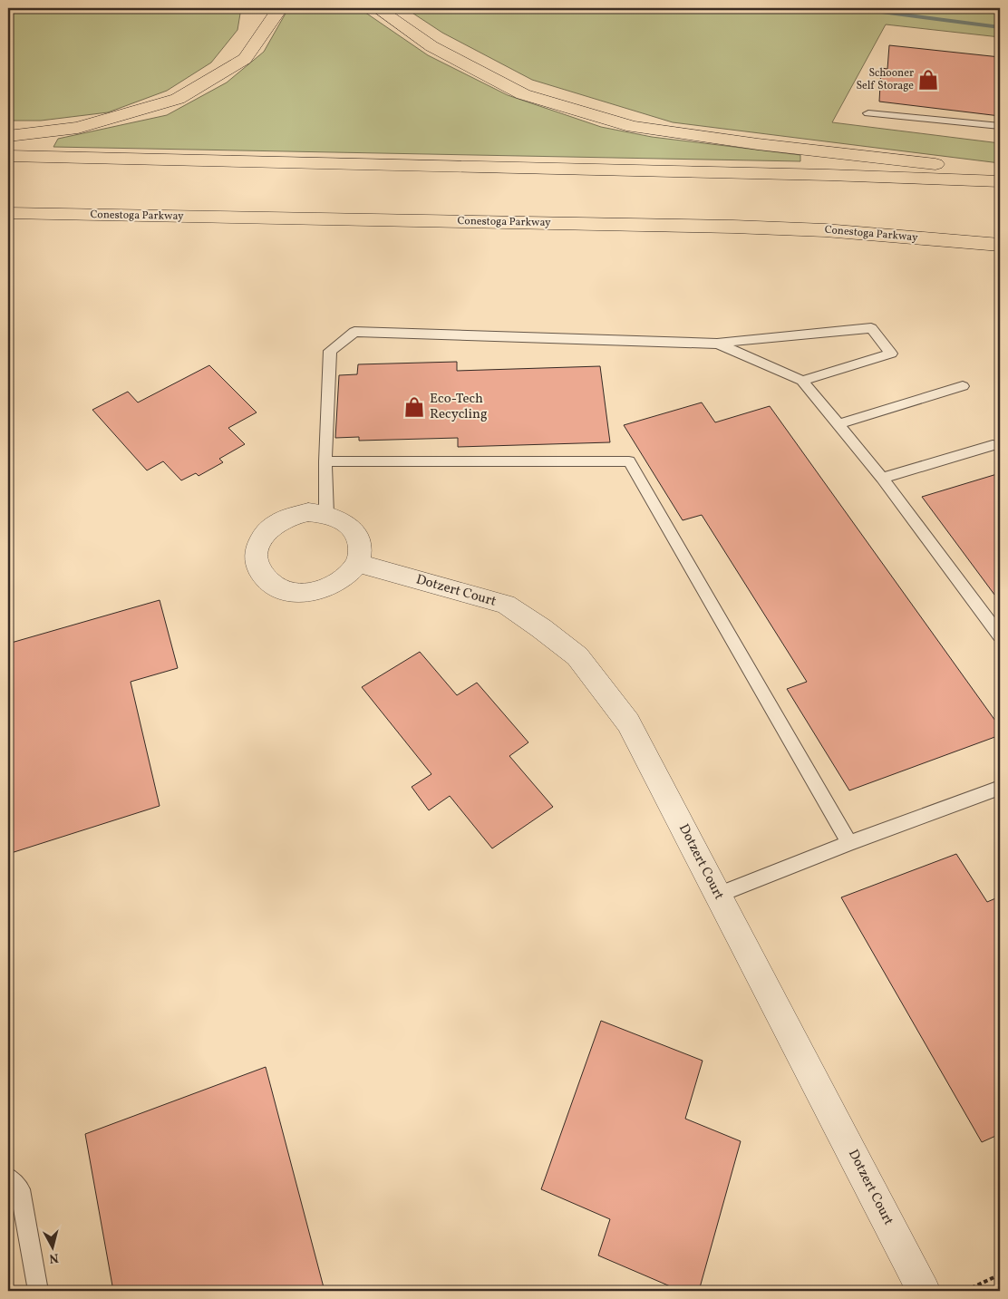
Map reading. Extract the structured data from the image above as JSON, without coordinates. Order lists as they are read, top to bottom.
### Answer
{
  "streets": {
    "highway": ["Conestoga Parkway"],
    "street": ["Dotzert Court"]
  },
  "places": {
    "shop": ["Schooner Self Storage", "Eco-Tech Recycling"]
  },
  "north": "bottom"
}
